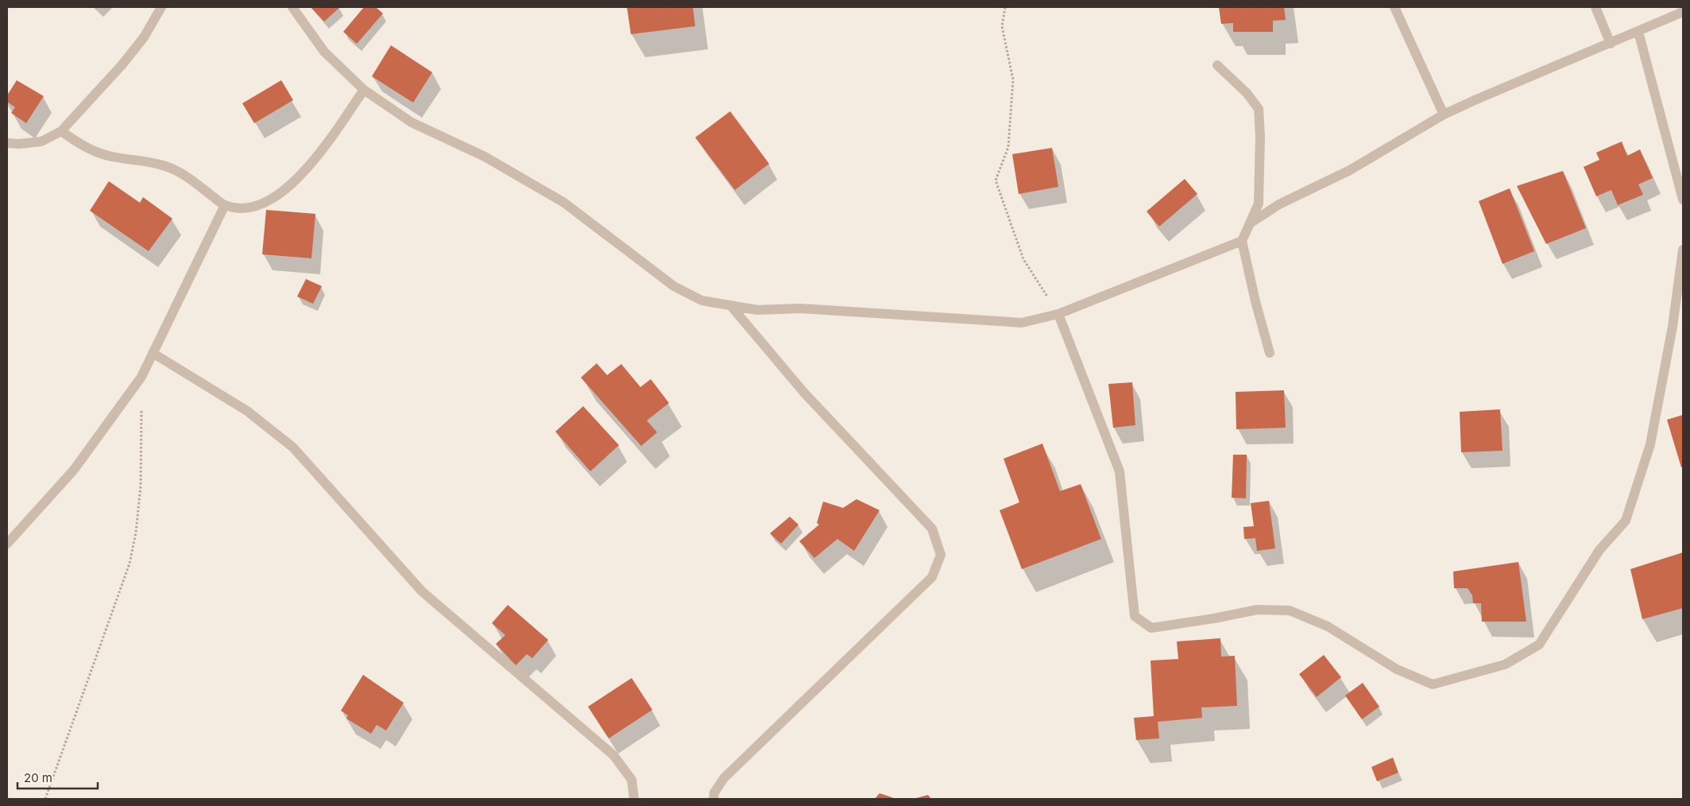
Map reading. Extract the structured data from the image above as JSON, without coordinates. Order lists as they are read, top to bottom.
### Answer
{
  "scale_bar": "20 m"
}
